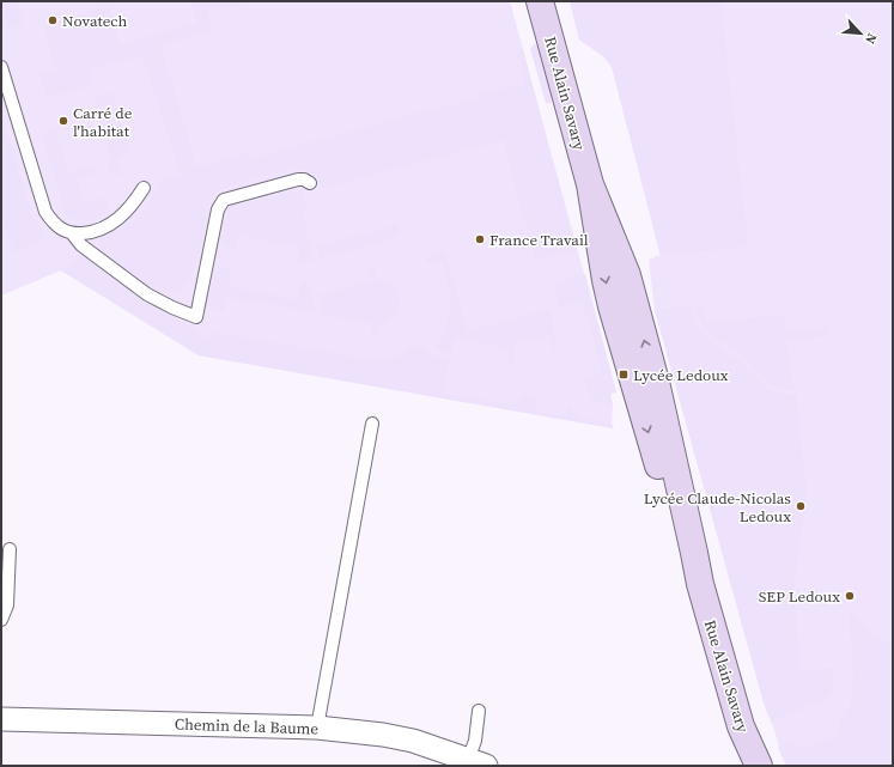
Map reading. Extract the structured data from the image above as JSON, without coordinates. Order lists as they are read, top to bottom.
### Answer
{
  "streets": {
    "street": ["Rue Alain Savary", "Chemin de la Baume"]
  },
  "places": {
    "other": [
      "Novatech",
      "Carré de l'habitat",
      "France Travail",
      "Lycée Claude-Nicolas Ledoux",
      "SEP Ledoux"
    ],
    "transit": ["Lycée Ledoux"]
  },
  "north": "bottom right"
}
